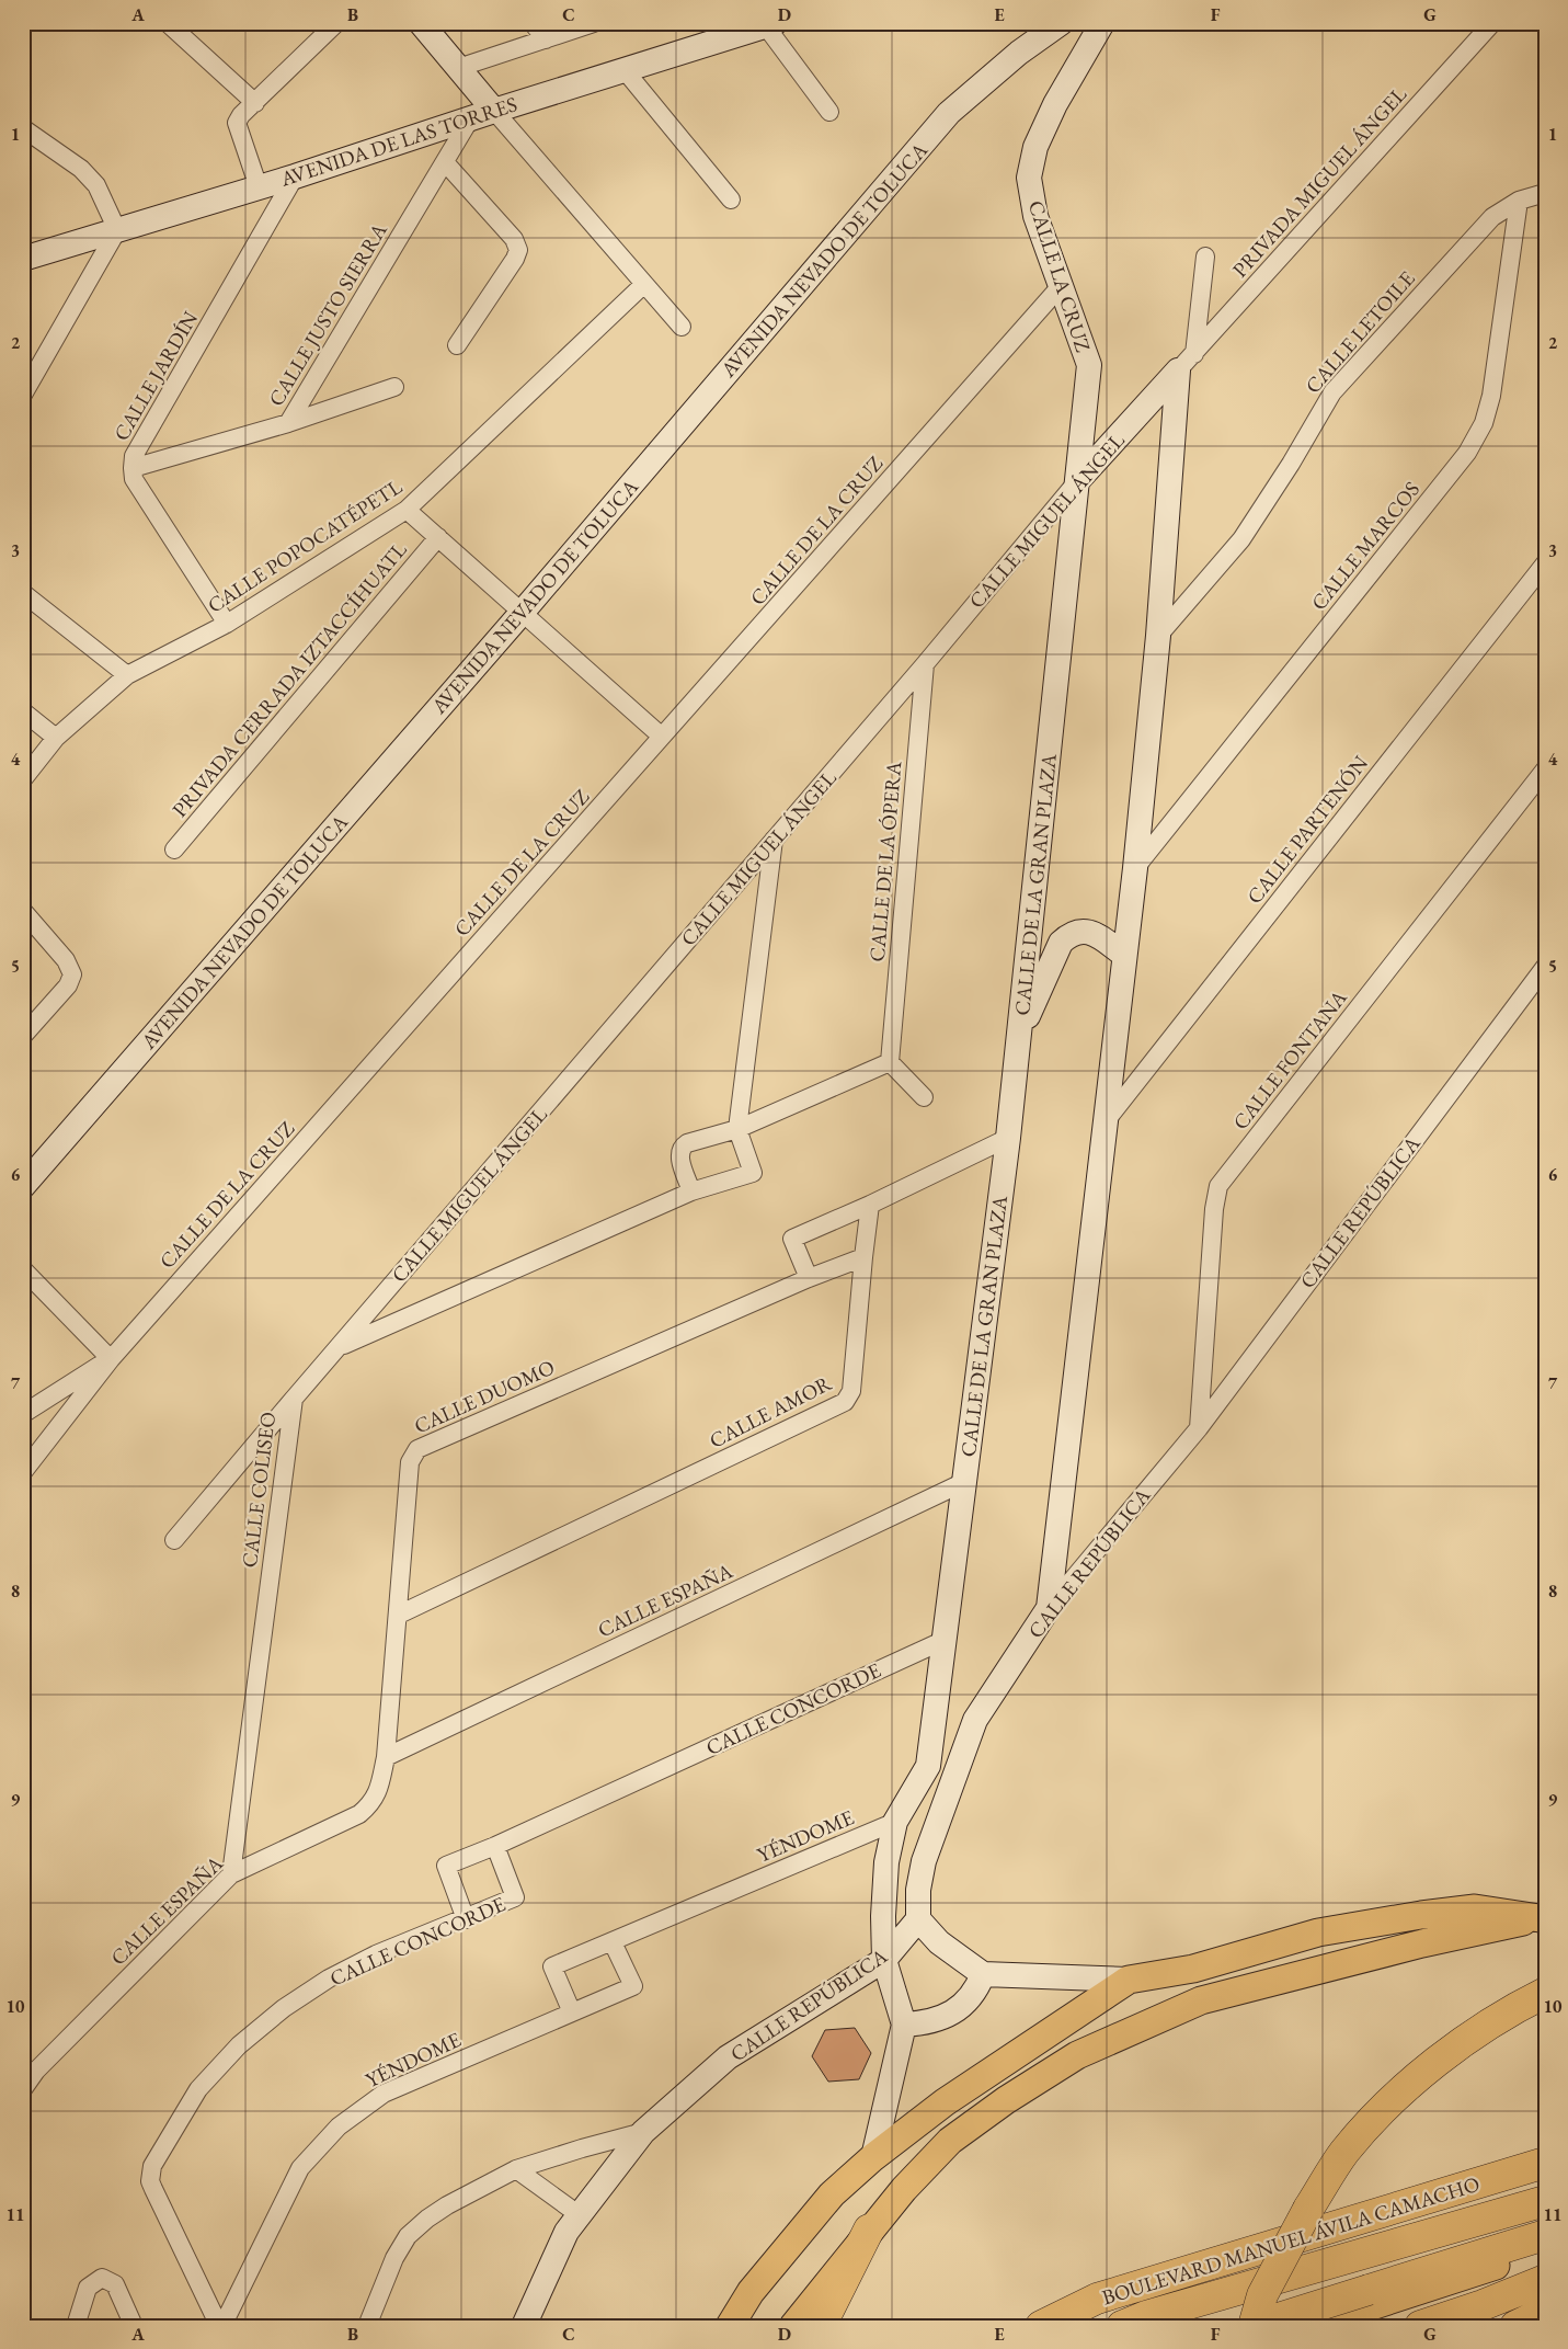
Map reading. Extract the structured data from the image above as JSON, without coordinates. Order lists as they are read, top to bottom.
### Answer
{
  "streets": {
    "highway": ["BOULEVARD MANUEL ÁVILA CAMACHO"],
    "street": [
      "AVENIDA DE LAS TORRES",
      "PRIVADA MIGUEL ÁNGEL",
      "AVENIDA NEVADO DE TOLUCA",
      "CALLE LA CRUZ",
      "CALLE JUSTO SIERRA",
      "CALLE LETOILE",
      "CALLE JARDÍN",
      "CALLE MIGUEL ÁNGEL",
      "CALLE DE LA CRUZ",
      "CALLE POPOCATÉPETL",
      "CALLE MARCOS",
      "PRIVADA CERRADA IZTACCÍHUATL",
      "CALLE PARTENÓN",
      "CALLE DE LA ÓPERA",
      "CALLE DE LA GRAN PLAZA",
      "CALLE FONTANA",
      "CALLE REPÚBLICA",
      "CALLE DUOMO",
      "CALLE AMOR",
      "CALLE COLISEO",
      "CALLE ESPAÑA",
      "CALLE CONCORDE",
      "YÉNDOME"
    ]
  },
  "crossings": [
    ["AVENIDA DE LAS TORRES", "CALLE JUSTO SIERRA"],
    ["AVENIDA DE LAS TORRES", "CALLE JARDÍN"],
    ["PRIVADA MIGUEL ÁNGEL", "CALLE MIGUEL ÁNGEL"],
    ["CALLE LA CRUZ", "CALLE MIGUEL ÁNGEL"],
    ["CALLE LA CRUZ", "CALLE DE LA CRUZ"],
    ["CALLE LA CRUZ", "CALLE DE LA GRAN PLAZA"],
    ["CALLE JUSTO SIERRA", "CALLE JARDÍN"],
    ["CALLE LETOILE", "CALLE MARCOS"],
    ["CALLE JARDÍN", "CALLE POPOCATÉPETL"],
    ["CALLE MIGUEL ÁNGEL", "CALLE DE LA ÓPERA"],
    ["CALLE MIGUEL ÁNGEL", "CALLE DE LA GRAN PLAZA"],
    ["CALLE MIGUEL ÁNGEL", "CALLE COLISEO"],
    ["CALLE DE LA GRAN PLAZA", "CALLE REPÚBLICA"],
    ["CALLE DE LA GRAN PLAZA", "CALLE ESPAÑA"],
    ["CALLE DE LA GRAN PLAZA", "CALLE CONCORDE"],
    ["CALLE DE LA GRAN PLAZA", "YÉNDOME"],
    ["CALLE FONTANA", "CALLE REPÚBLICA"],
    ["CALLE DUOMO", "CALLE AMOR"],
    ["CALLE DUOMO", "CALLE ESPAÑA"],
    ["CALLE COLISEO", "CALLE ESPAÑA"],
    ["CALLE CONCORDE", "YÉNDOME"]
  ],
  "grid": {
    "columns": [
      "A",
      "B",
      "C",
      "D",
      "E",
      "F",
      "G"
    ],
    "rows": [
      "1",
      "2",
      "3",
      "4",
      "5",
      "6",
      "7",
      "8",
      "9",
      "10",
      "11"
    ]
  }
}
